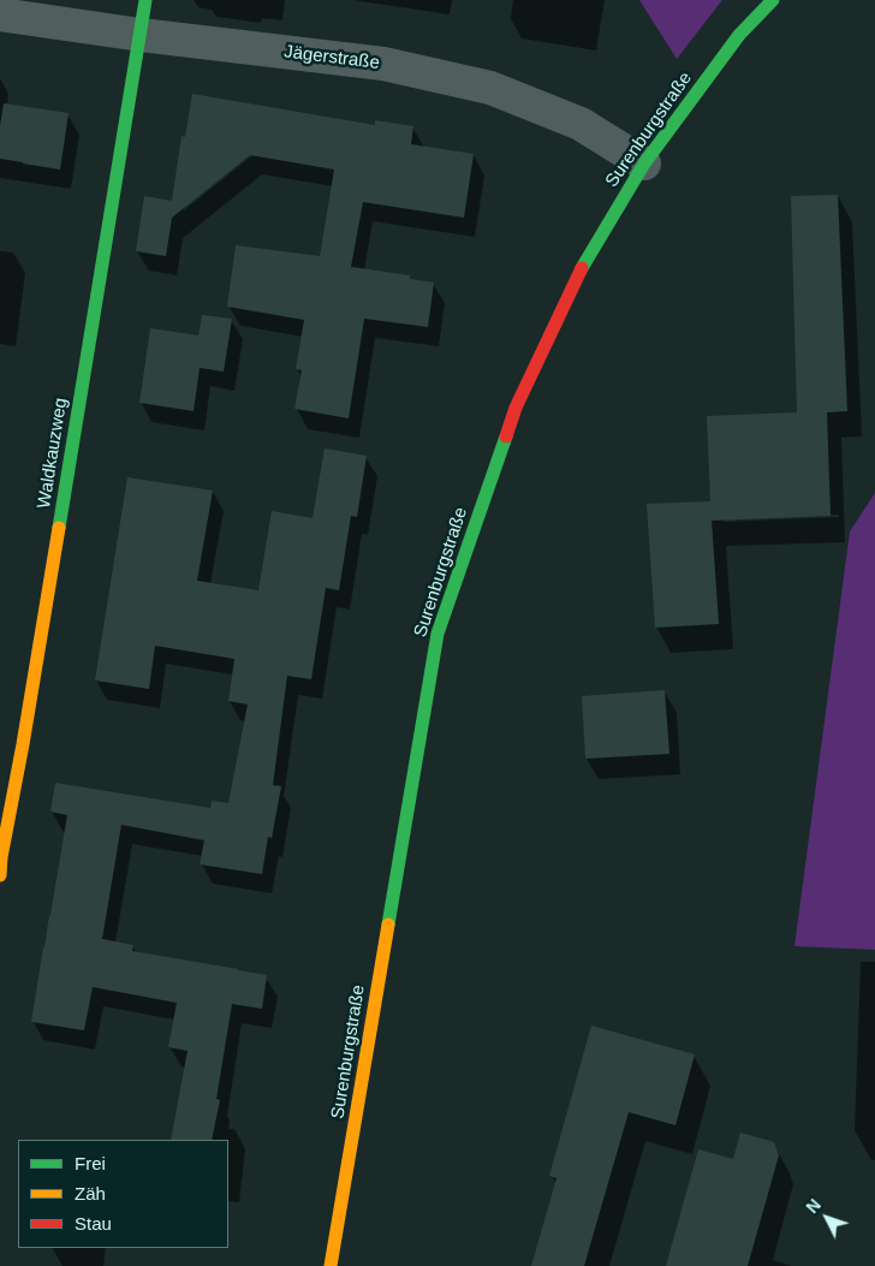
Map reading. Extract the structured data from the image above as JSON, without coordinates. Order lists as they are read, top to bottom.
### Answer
{
  "streets": {
    "street": ["Jägerstraße", "Surenburgstraße", "Waldkauzweg"]
  },
  "crossings": [
    ["Jägerstraße", "Surenburgstraße"],
    ["Jägerstraße", "Waldkauzweg"]
  ],
  "legend": ["Frei", "Zäh", "Stau"],
  "north": "top left"
}
